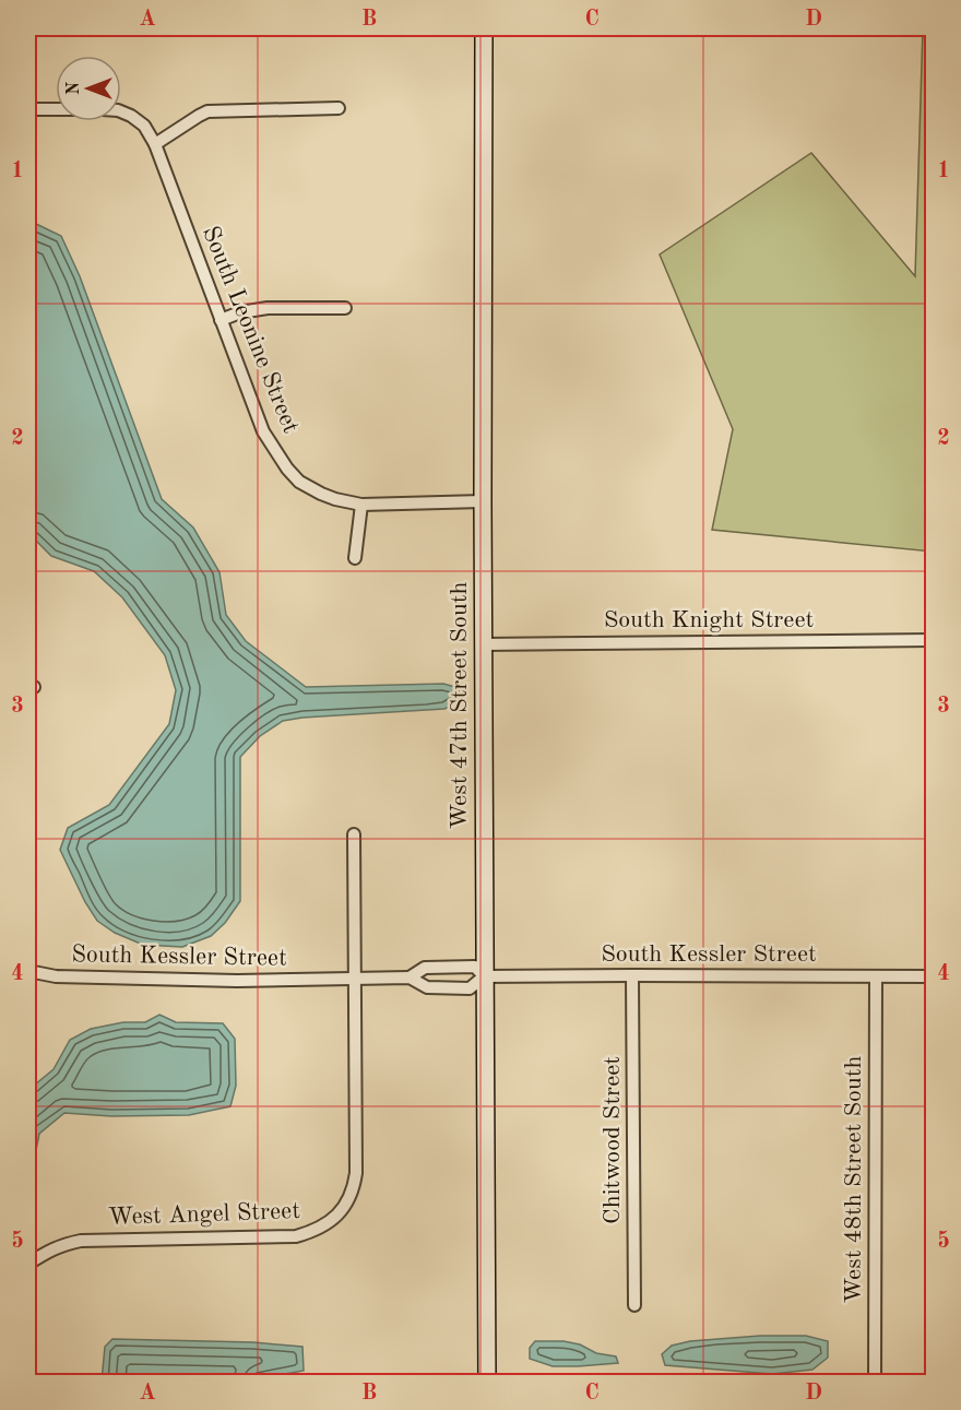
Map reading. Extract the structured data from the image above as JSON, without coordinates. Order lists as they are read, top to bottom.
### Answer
{
  "streets": {
    "street": [
      "South Leonine Street",
      "South Knight Street",
      "West 47th Street South",
      "South Kessler Street",
      "Chitwood Street",
      "West 48th Street South",
      "West Angel Street"
    ]
  },
  "crossings": [
    ["South Leonine Street", "West 47th Street South"],
    ["South Knight Street", "West 47th Street South"],
    ["West 47th Street South", "South Kessler Street"],
    ["South Kessler Street", "Chitwood Street"],
    ["South Kessler Street", "West 48th Street South"],
    ["South Kessler Street", "West Angel Street"]
  ],
  "north": "left",
  "grid": {
    "columns": [
      "A",
      "B",
      "C",
      "D"
    ],
    "rows": [
      "1",
      "2",
      "3",
      "4",
      "5"
    ]
  }
}
